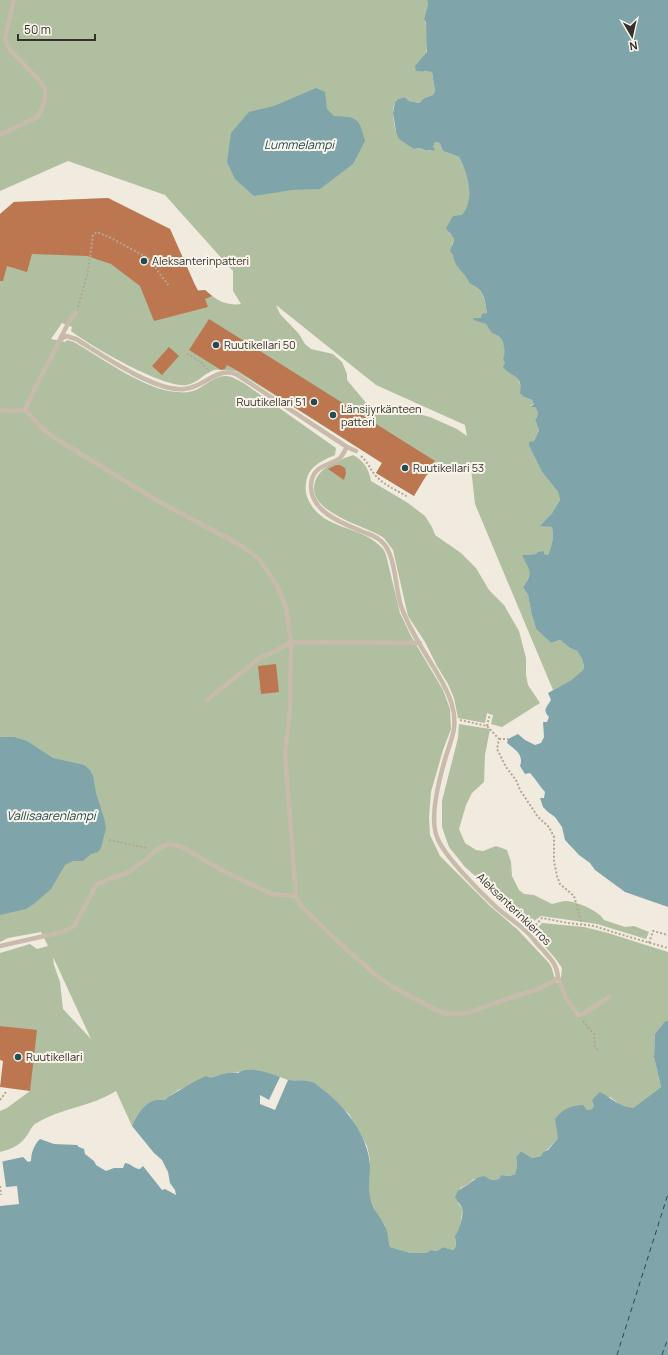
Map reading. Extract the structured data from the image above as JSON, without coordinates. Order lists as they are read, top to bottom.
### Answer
{
  "streets": {
    "lane": ["Aleksanterinkierros"]
  },
  "water": ["Lummelampi", "Vallisaarenlampi"],
  "places": [
    "Aleksanterinpatteri",
    "Ruutikellari 50",
    "Ruutikellari 51",
    "Länsijyrkänteen patteri",
    "Ruutikellari 53",
    "Ruutikellari"
  ],
  "scale_bar": "50 m",
  "north": "bottom"
}
